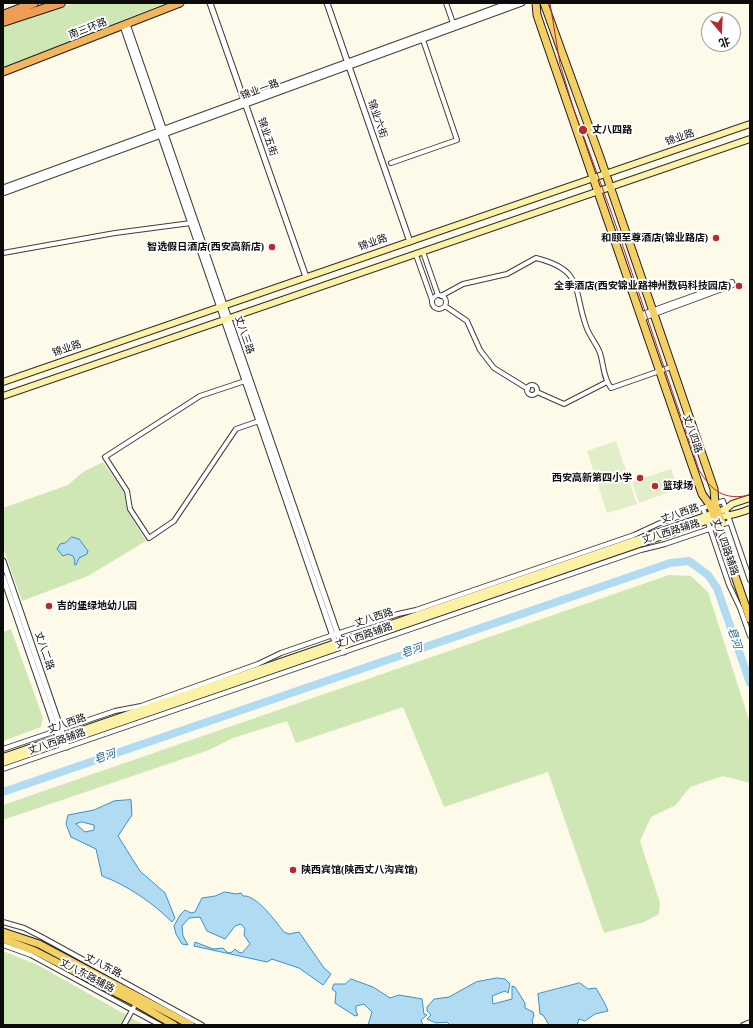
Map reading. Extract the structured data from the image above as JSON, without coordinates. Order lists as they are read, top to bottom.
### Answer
{
  "streets": {
    "highway": ["南三环路"],
    "main road": [
      "锦业路",
      "丈八四路",
      "丈八西路",
      "丈八东路"
    ],
    "street": [
      "锦业一路",
      "锦业六街",
      "锦业五街",
      "丈八三路",
      "丈八西路辅路",
      "丈八四路辅路",
      "丈八二路",
      "丈八东路辅路"
    ]
  },
  "crossings": [
    ["南三环路", "丈八三路"],
    ["锦业一路", "锦业六街"],
    ["锦业一路", "锦业五街"],
    ["锦业一路", "丈八三路"],
    ["锦业六街", "锦业路"],
    ["锦业五街", "锦业路"],
    ["锦业路", "丈八三路"],
    ["锦业路", "丈八四路"],
    ["丈八三路", "丈八西路"],
    ["丈八三路", "丈八西路辅路"],
    ["丈八四路", "丈八西路"],
    ["丈八四路", "丈八西路辅路"],
    ["丈八西路", "丈八西路辅路"],
    ["丈八西路", "丈八四路辅路"],
    ["丈八西路", "丈八二路"],
    ["丈八西路辅路", "丈八四路辅路"],
    ["丈八西路辅路", "丈八二路"],
    ["丈八东路", "丈八东路辅路"]
  ],
  "water": ["皂河"],
  "places": [
    "丈八四路",
    "和颐至尊酒店(锦业路店)",
    "智选假日酒店(西安高新店)",
    "全季酒店(西安锦业路神州数码科技园店)",
    "西安高新第四小学",
    "篮球场",
    "吉的堡绿地幼儿园",
    "陕西宾馆(陕西丈八沟宾馆)"
  ],
  "north": "bottom"
}
